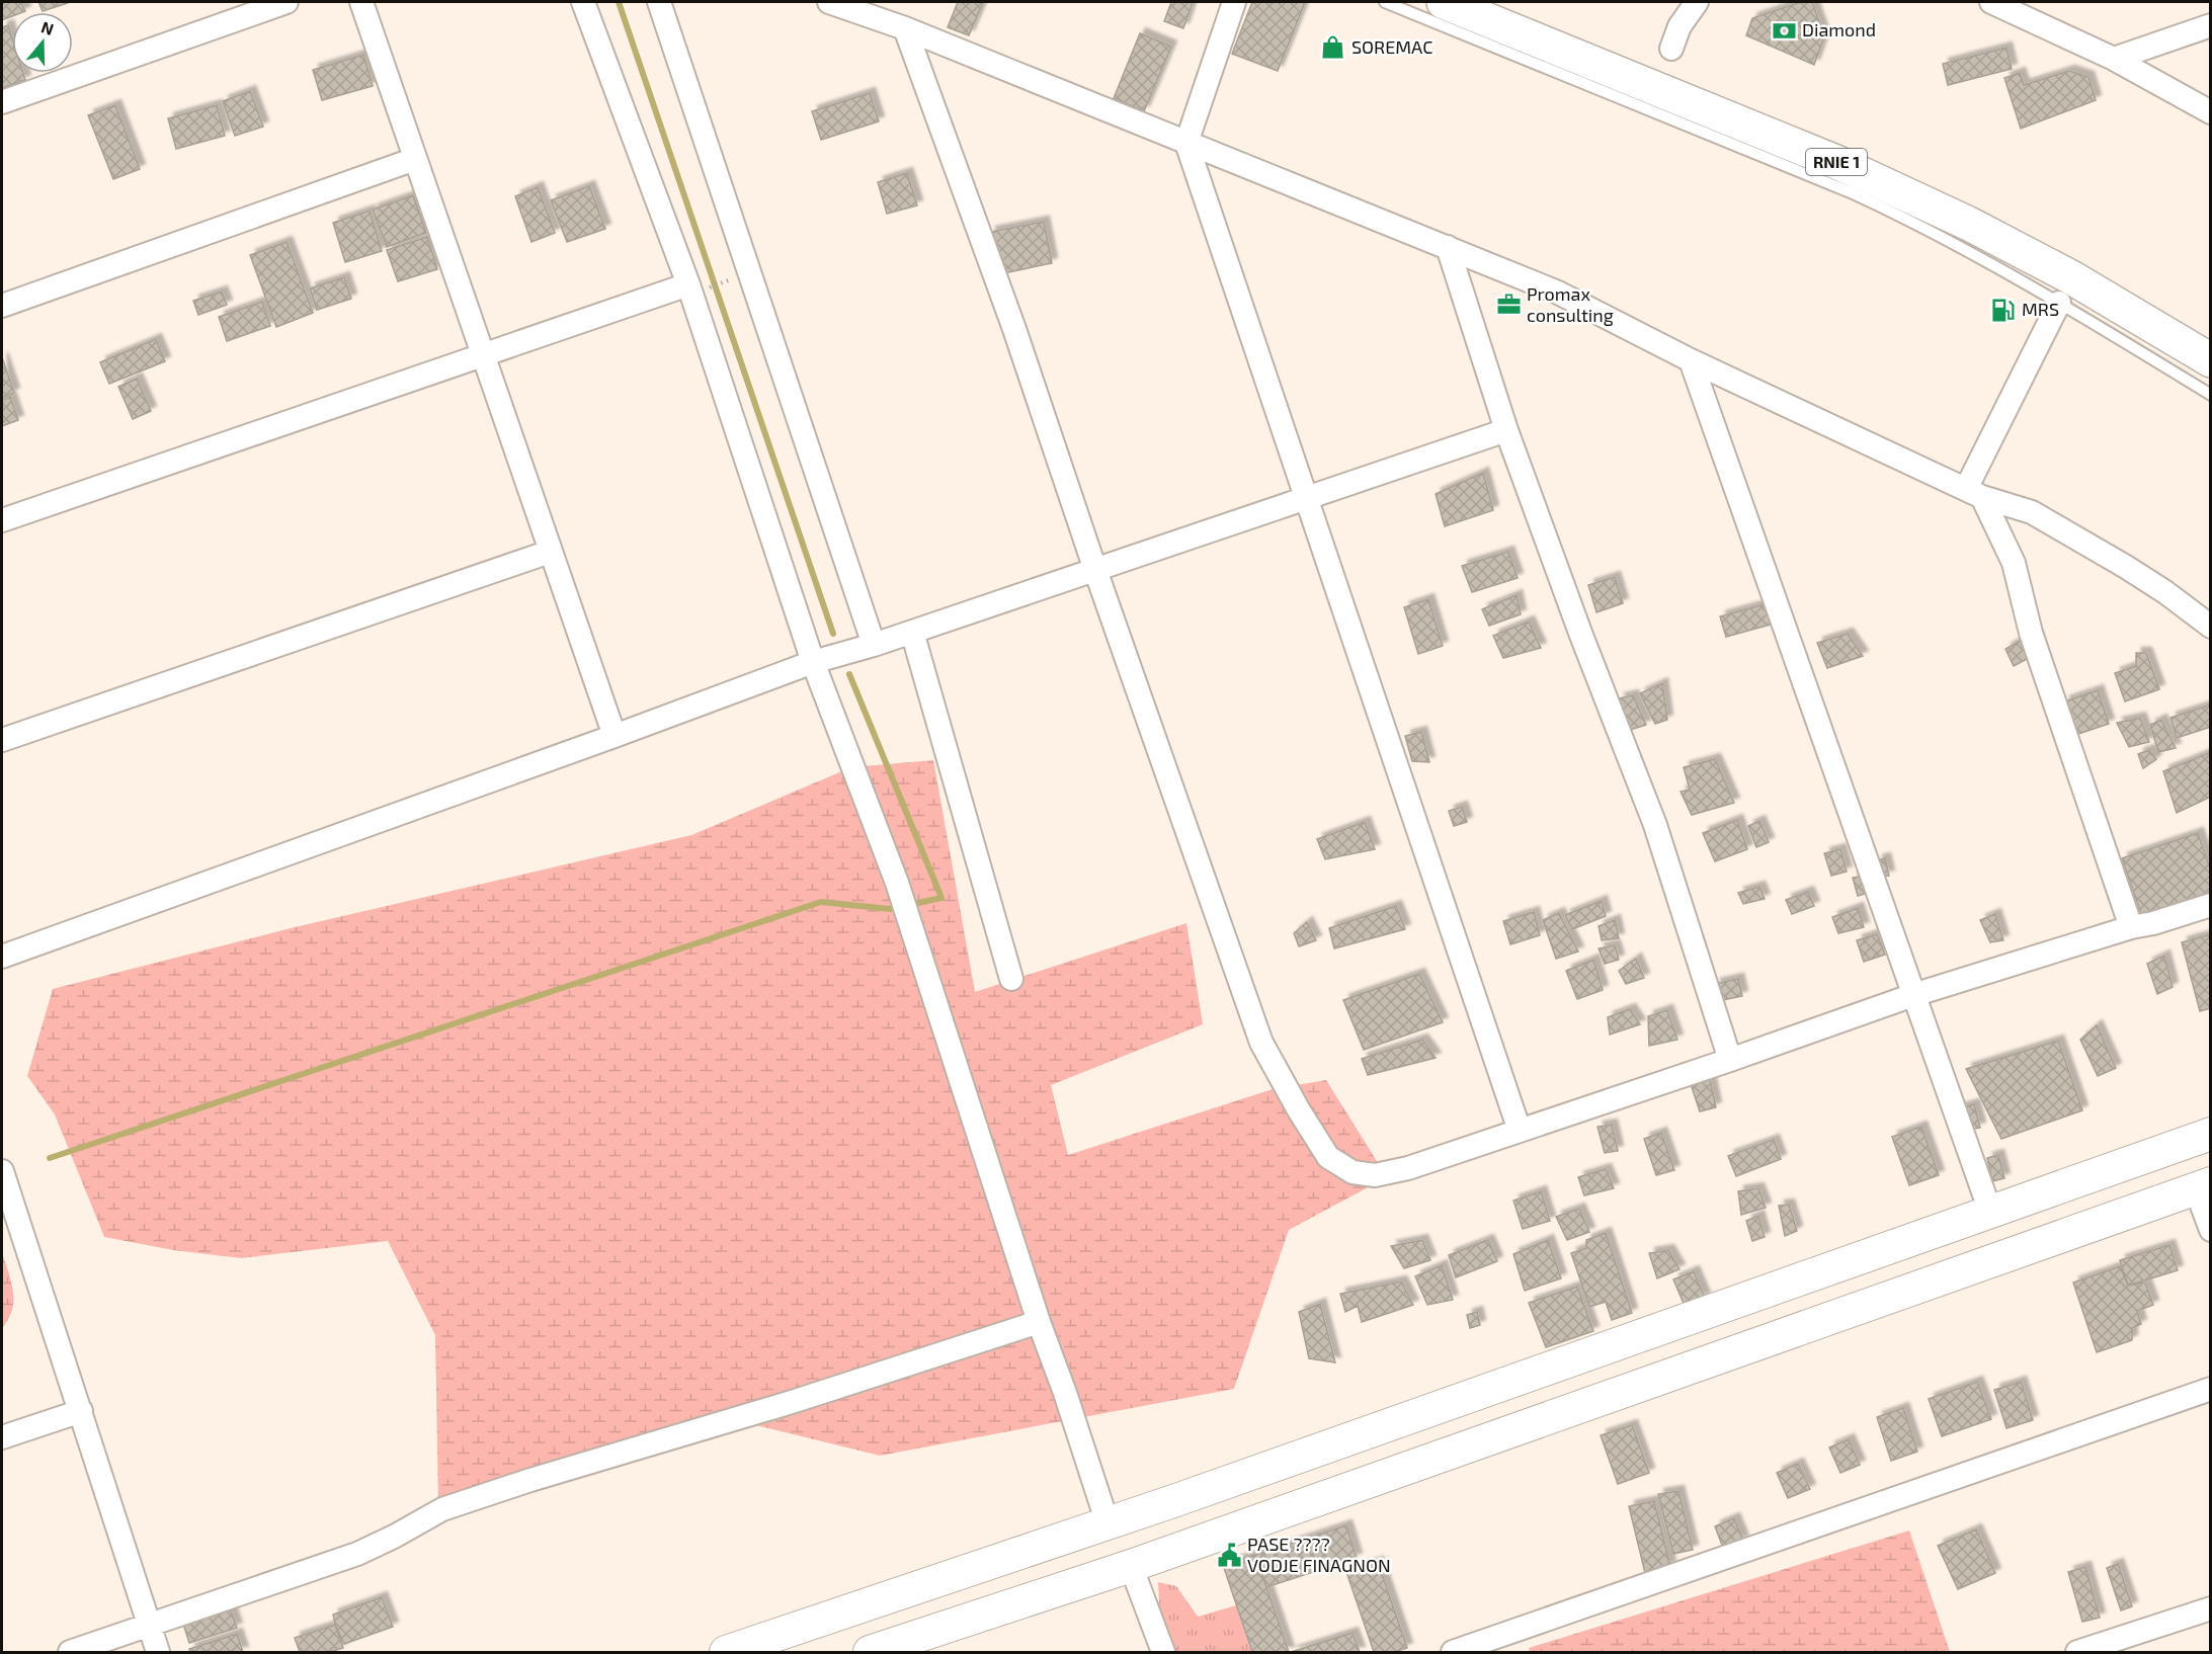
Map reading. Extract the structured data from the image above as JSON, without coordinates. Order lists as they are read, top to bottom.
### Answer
{
  "streets": {
    "highway": ["RNIE 1"]
  },
  "places": {
    "bank": ["Diamond"],
    "shop": ["SOREMAC"],
    "office": ["Promax consulting"],
    "fuel station": ["MRS"],
    "public building": ["PASE ???? VODJE FINAGNON"]
  },
  "north": "top"
}
